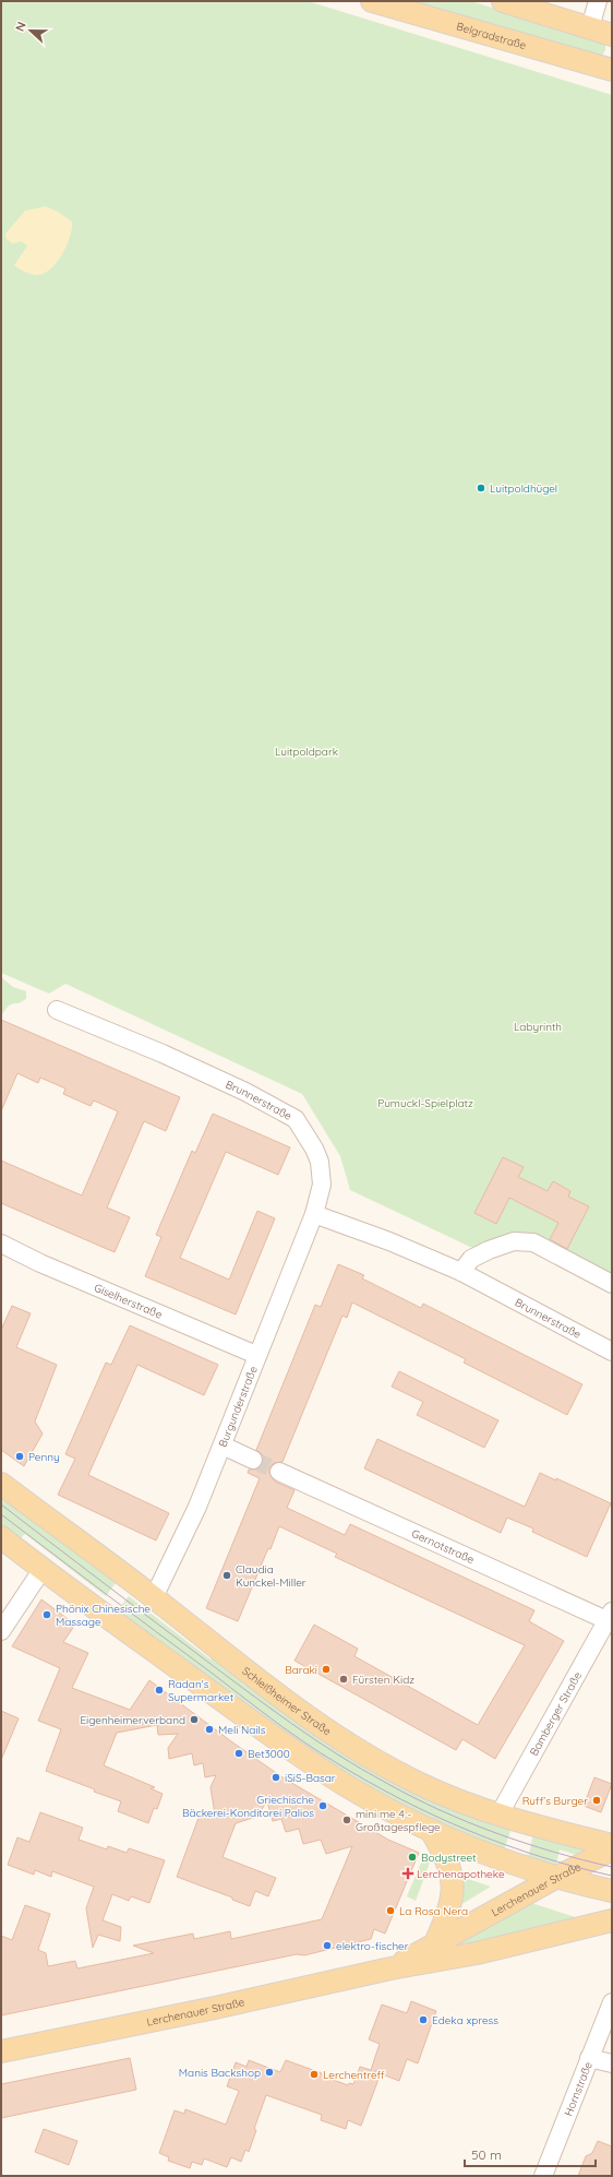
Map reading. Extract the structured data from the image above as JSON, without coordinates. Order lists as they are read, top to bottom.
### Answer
{
  "streets": {
    "main road": ["Belgradstraße", "Schleißheimer Straße", "Lerchenauer Straße"],
    "street": [
      "Brunnerstraße",
      "Giselherstraße",
      "Burgunderstraße",
      "Gernotstraße",
      "Bamberger Straße",
      "Hornstraße"
    ]
  },
  "crossings": [
    ["Brunnerstraße", "Burgunderstraße"],
    ["Giselherstraße", "Burgunderstraße"],
    ["Burgunderstraße", "Schleißheimer Straße"],
    ["Gernotstraße", "Bamberger Straße"],
    ["Schleißheimer Straße", "Bamberger Straße"]
  ],
  "parks": ["Luitpoldpark", "Labyrinth", "Pumuckl-Spielplatz"],
  "places": {
    "other": [
      "Luitpoldhügel",
      "Penny",
      "Claudia Kunckel-Miller",
      "Phönix Chinesische Massage",
      "Baraki",
      "Fürsten Kidz",
      "Radan's Supermarket",
      "Eigenheimerverband",
      "Meli Nails",
      "Bet3000",
      "iSiS-Basar",
      "Ruff’s Burger",
      "Griechische Bäckerei-Konditorei Palios",
      "mini me 4 - Großtagespflege",
      "Bodystreet",
      "La Rosa Nera",
      "elektro-fischer",
      "Edeka xpress",
      "Manis Backshop",
      "Lerchentreff"
    ],
    "health": ["Lerchenapotheke"]
  },
  "scale_bar": "50 m",
  "north": "left"
}
